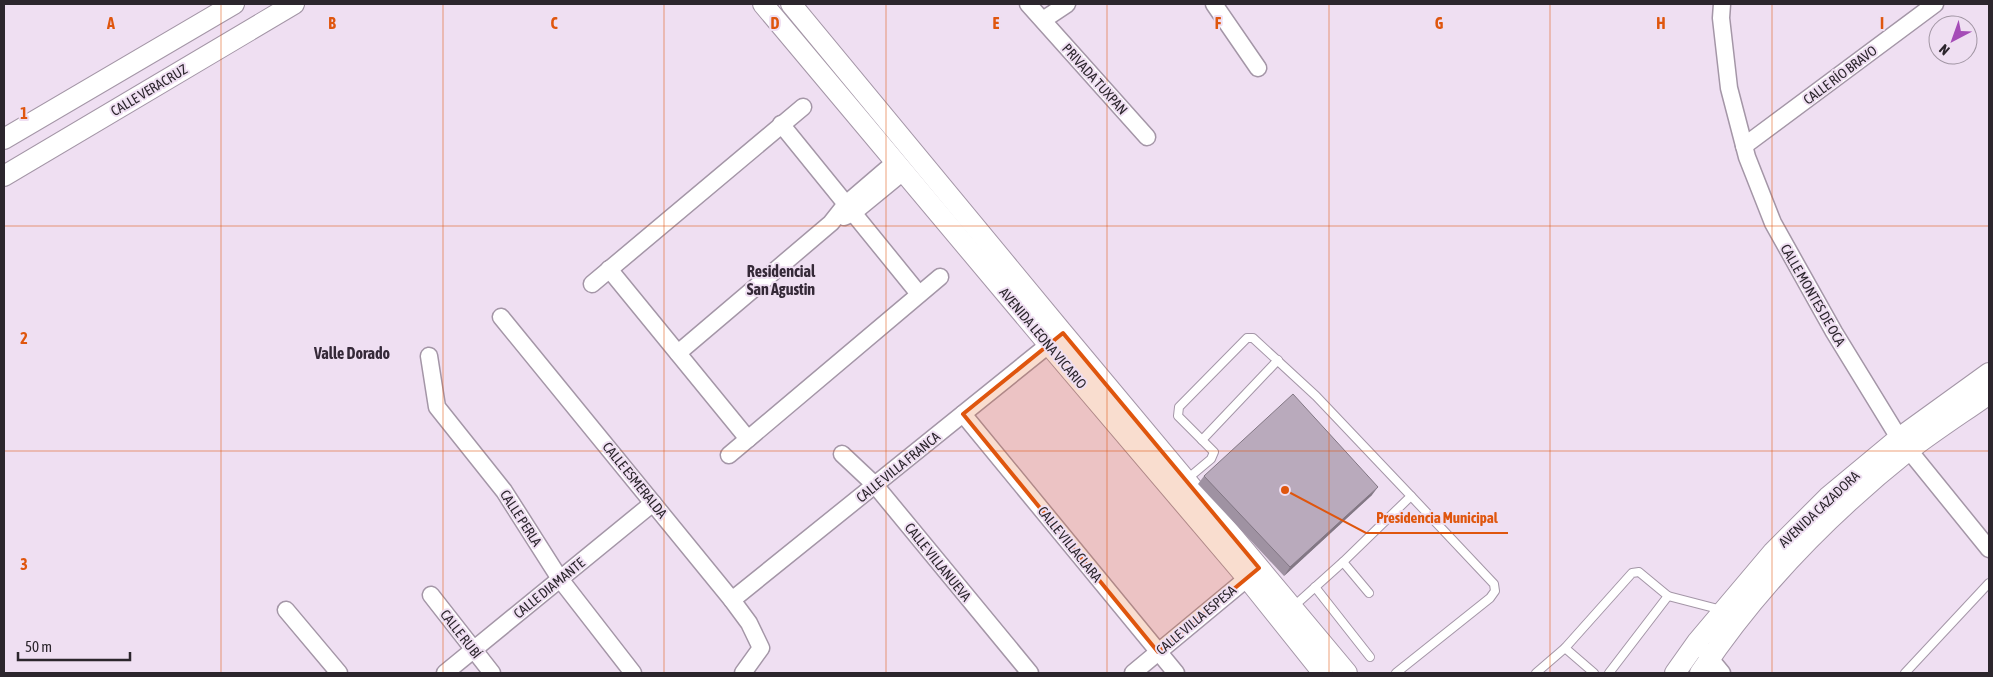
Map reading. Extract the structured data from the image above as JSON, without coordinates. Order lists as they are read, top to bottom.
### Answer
{
  "streets": {
    "street": [
      "CALLE RÍO BRAVO",
      "PRIVADA TUXPAN",
      "CALLE VERACRUZ",
      "CALLE MONTES DE OCA",
      "AVENIDA LEONA VICARIO",
      "CALLE VILLA FRANCA",
      "CALLE ESMERALDA",
      "AVENIDA CAZADORA",
      "CALLE PERLA",
      "CALLE VILLACLARA",
      "CALLE VILLANUEVA",
      "CALLE DIAMANTE",
      "CALLE VILLA ESPESA",
      "CALLE RUBÍ"
    ]
  },
  "crossings": [
    ["CALLE RÍO BRAVO", "CALLE MONTES DE OCA"],
    ["CALLE MONTES DE OCA", "AVENIDA CAZADORA"],
    ["AVENIDA LEONA VICARIO", "CALLE VILLA FRANCA"],
    ["AVENIDA LEONA VICARIO", "CALLE VILLA ESPESA"],
    ["CALLE VILLA FRANCA", "CALLE ESMERALDA"],
    ["CALLE VILLA FRANCA", "CALLE VILLACLARA"],
    ["CALLE VILLA FRANCA", "CALLE VILLANUEVA"],
    ["CALLE ESMERALDA", "CALLE DIAMANTE"],
    ["CALLE PERLA", "CALLE DIAMANTE"],
    ["CALLE VILLACLARA", "CALLE VILLA ESPESA"],
    ["CALLE DIAMANTE", "CALLE RUBÍ"]
  ],
  "districts": ["Residencial San Agustin", "Valle Dorado"],
  "places": ["Presidencia Municipal"],
  "scale_bar": "50 m",
  "north": "bottom left",
  "grid": {
    "columns": [
      "A",
      "B",
      "C",
      "D",
      "E",
      "F",
      "G",
      "H",
      "I"
    ],
    "rows": ["1", "2", "3"]
  }
}
